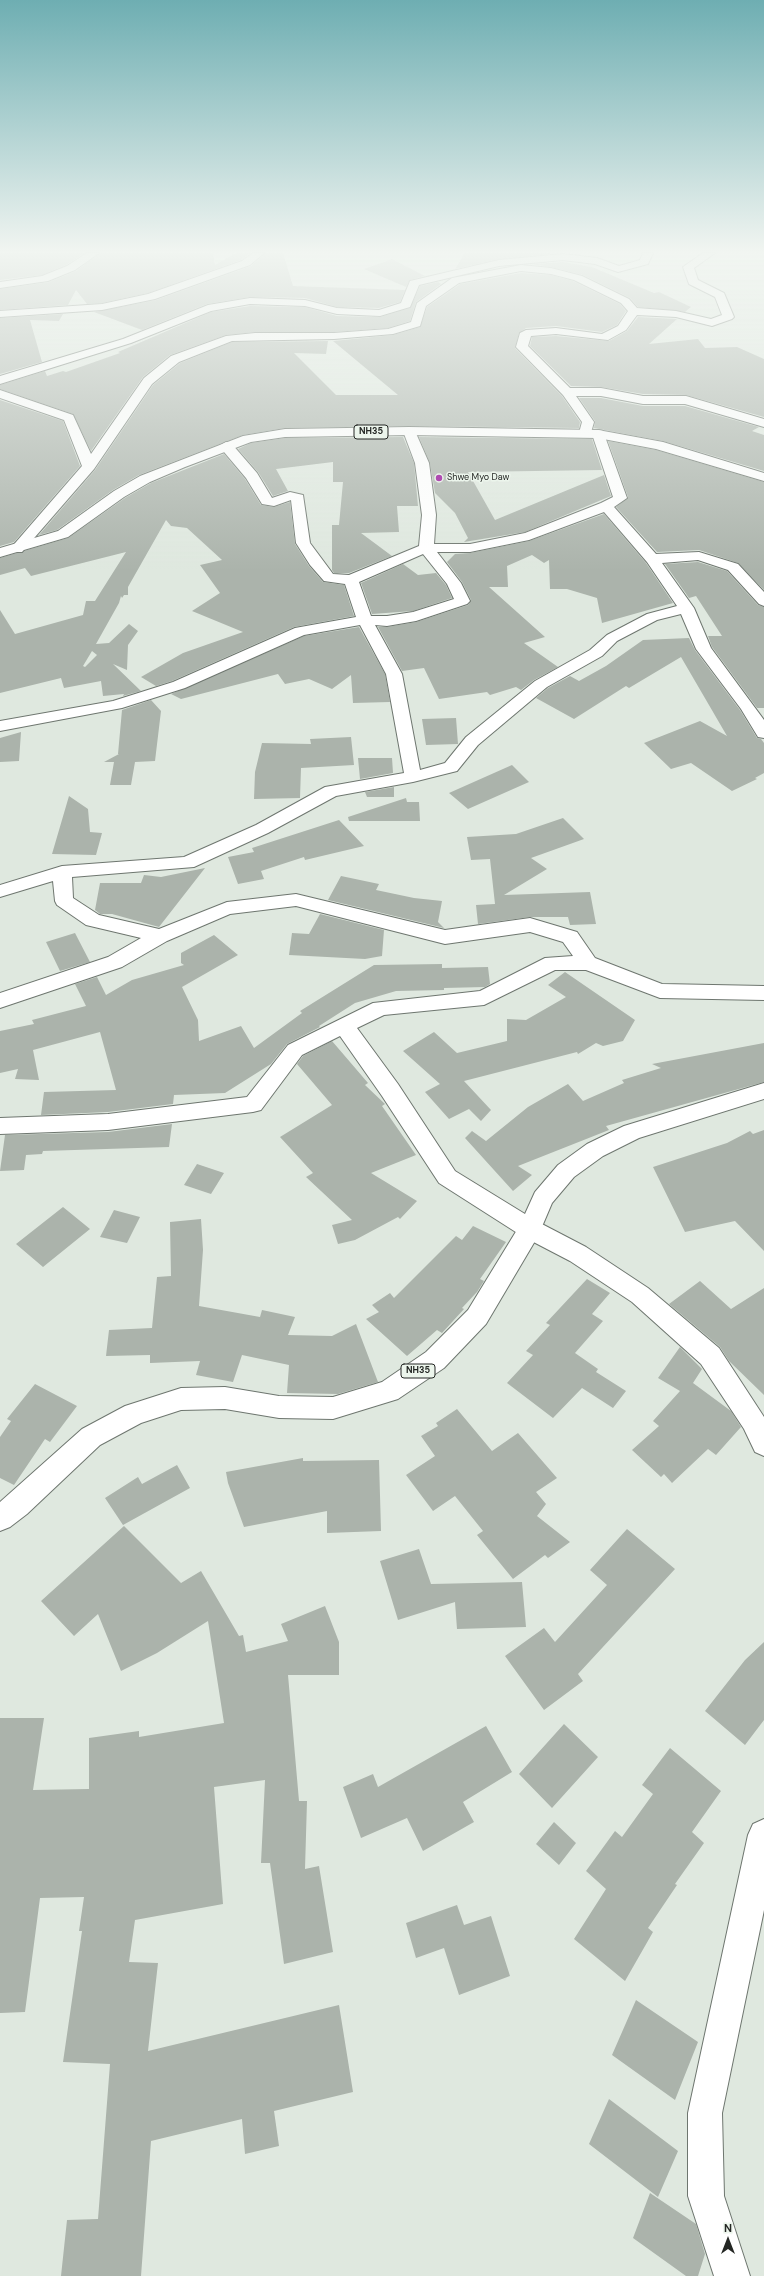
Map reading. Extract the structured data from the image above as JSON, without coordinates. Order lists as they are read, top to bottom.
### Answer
{
  "streets": {
    "main road": ["NH35"]
  },
  "places": ["Shwe Myo Daw"],
  "north": "top"
}
